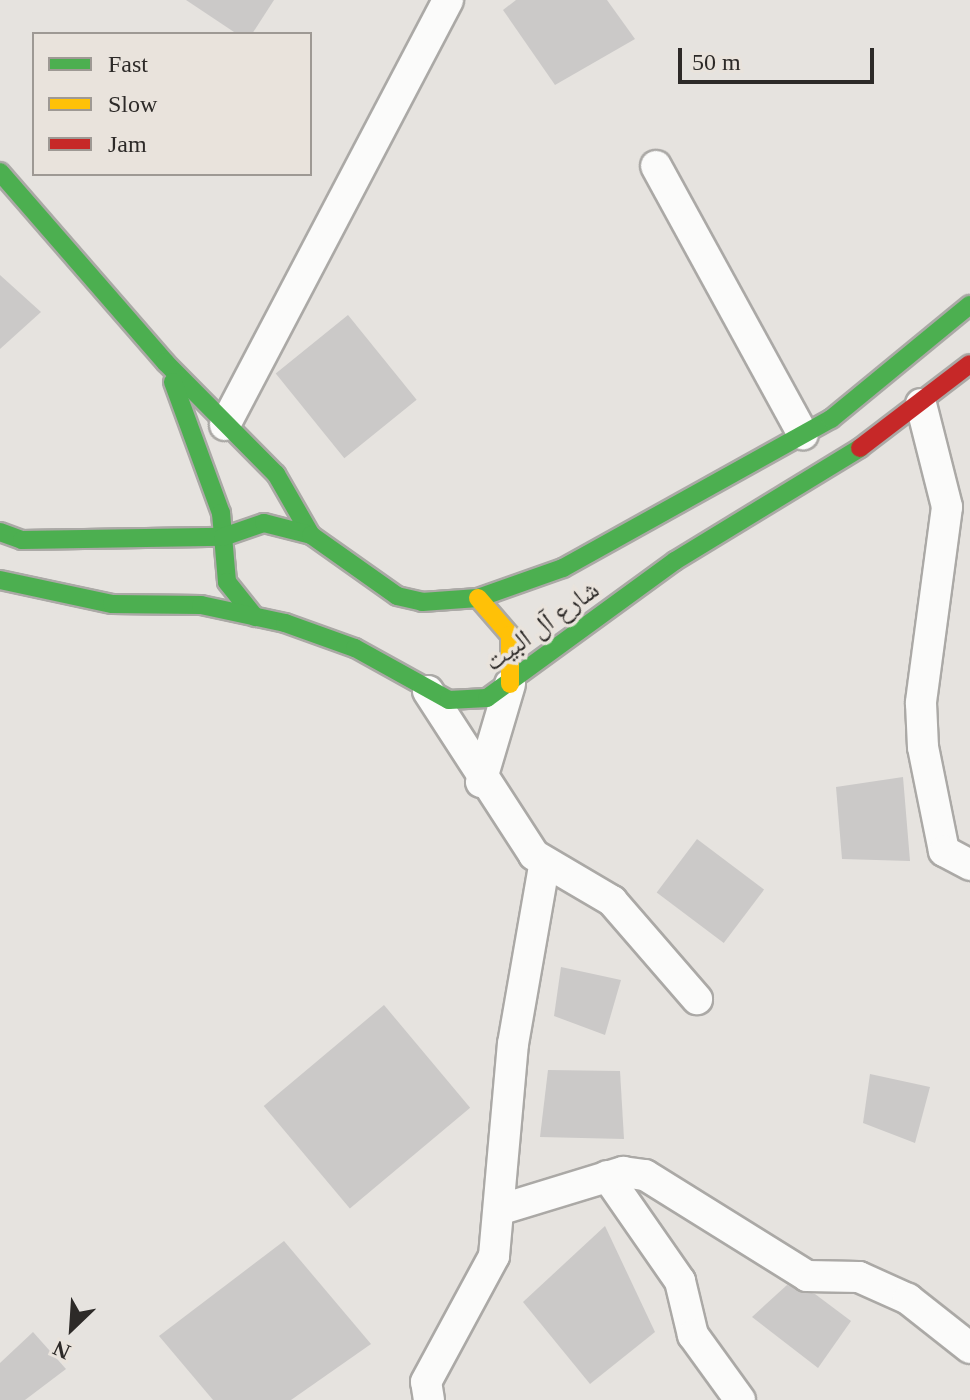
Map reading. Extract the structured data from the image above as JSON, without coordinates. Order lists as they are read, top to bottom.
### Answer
{
  "streets": {
    "street": ["شارع آل البيت"]
  },
  "legend": ["Fast", "Slow", "Jam"],
  "scale_bar": "50 m",
  "north": "bottom left"
}
